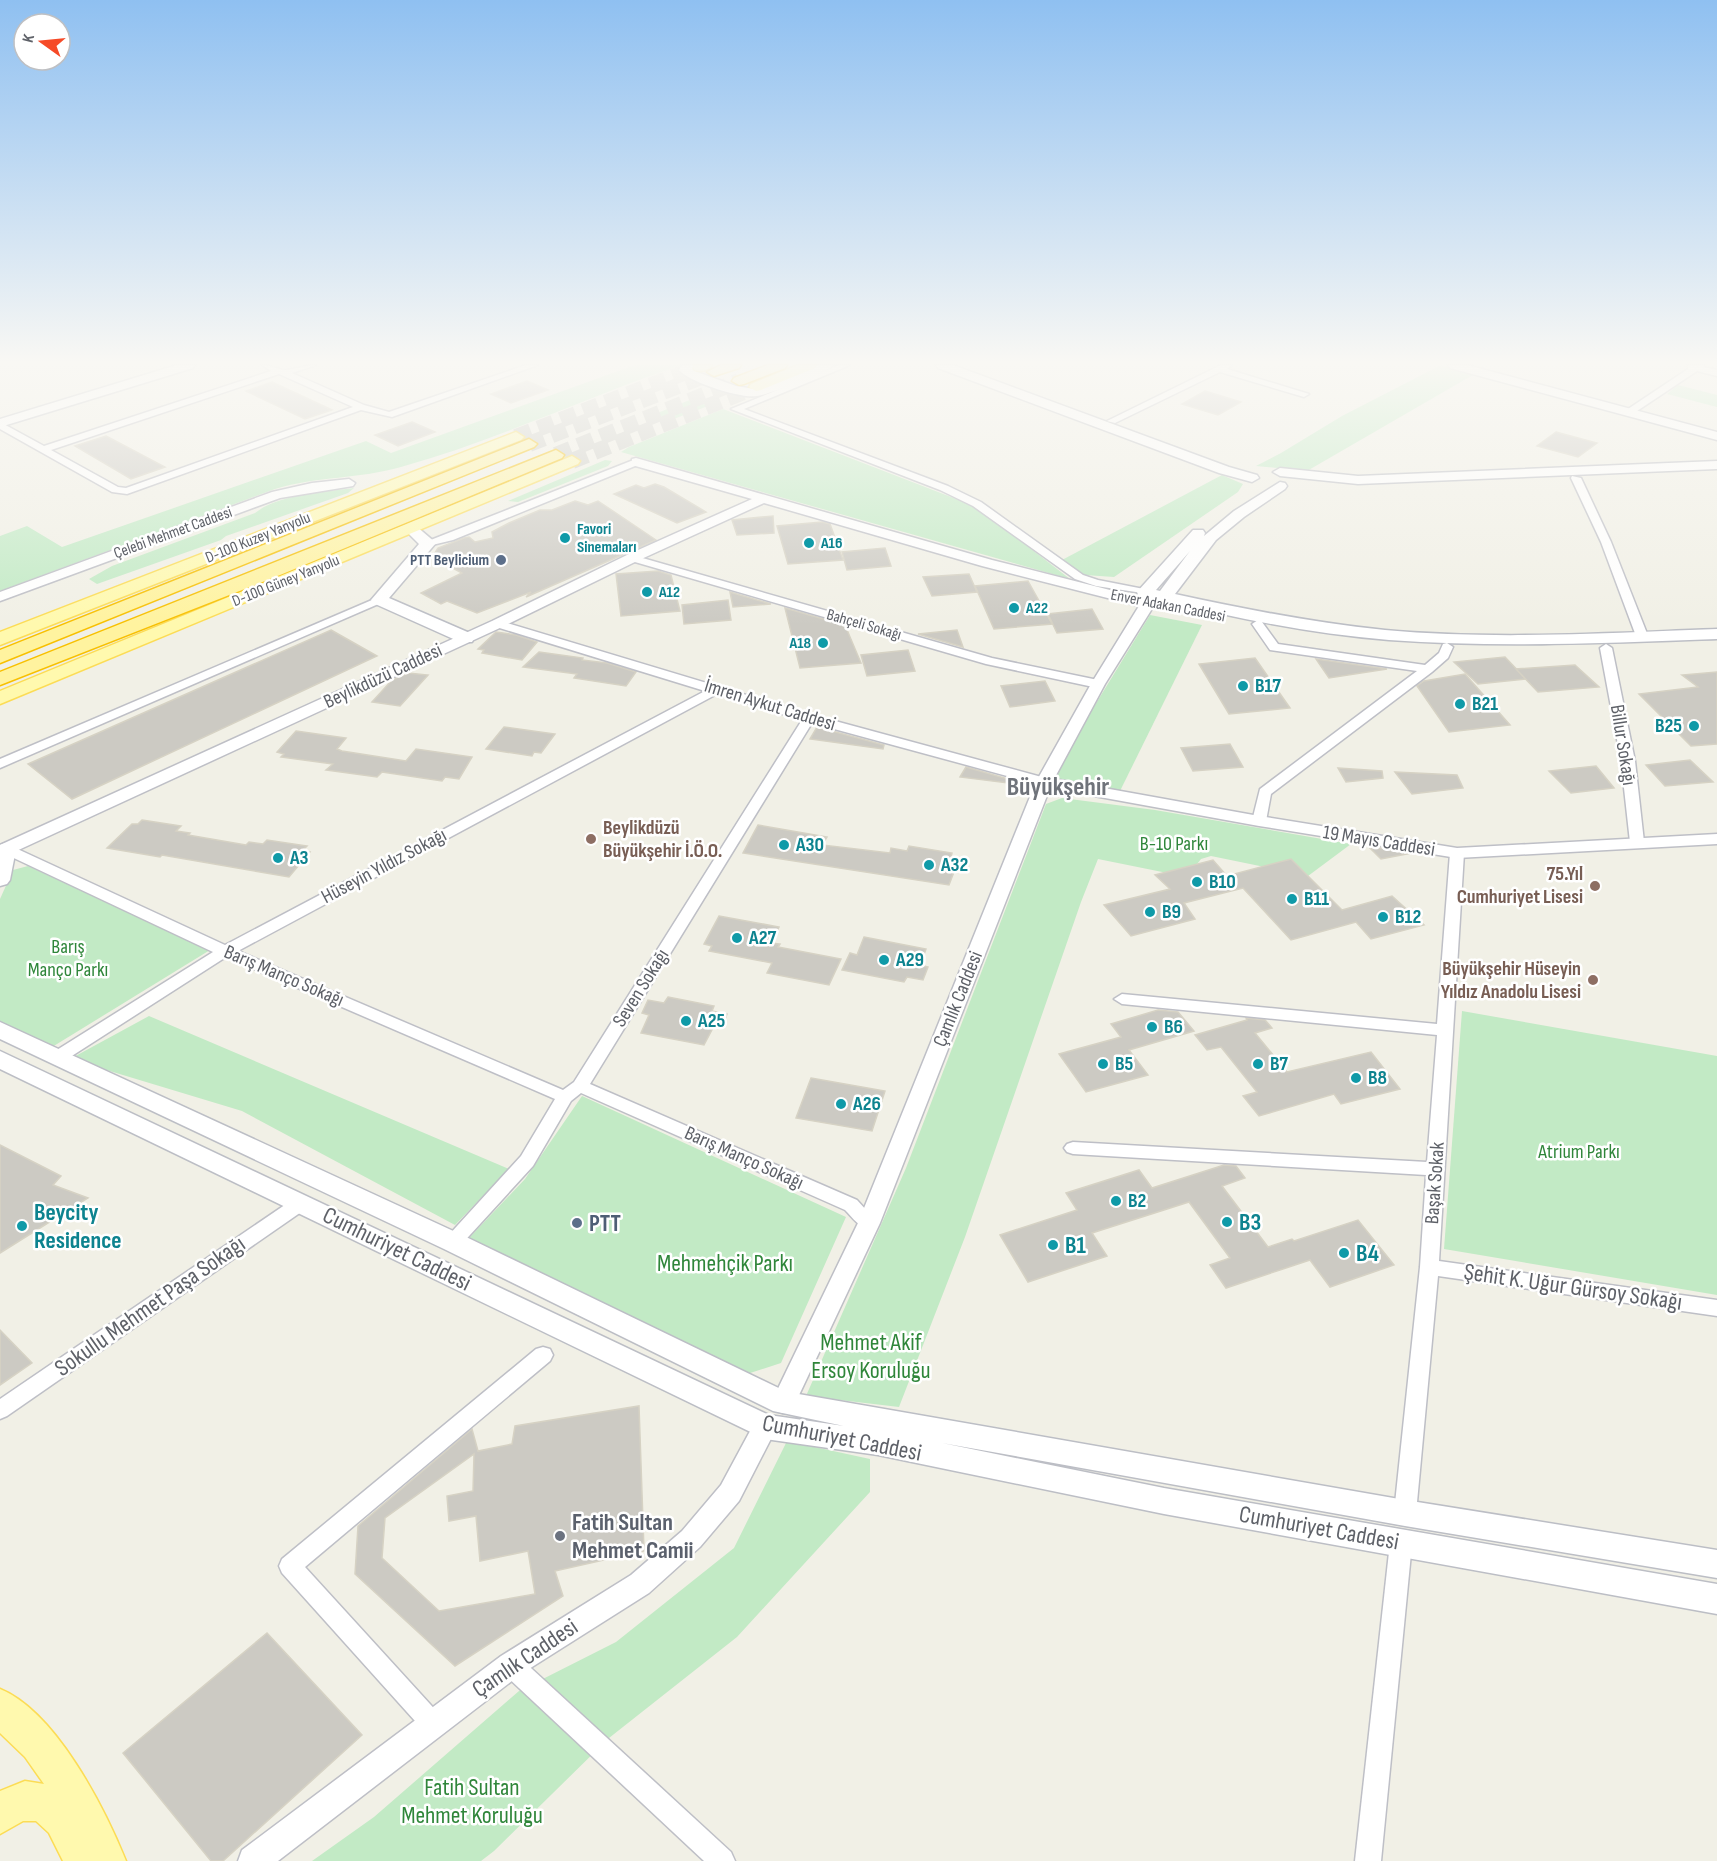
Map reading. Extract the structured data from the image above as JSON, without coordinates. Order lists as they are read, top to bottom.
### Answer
{
  "streets": {
    "main road": [
      "D-100 Kuzey Yanyolu",
      "D-100 Güney Yanyolu",
      "Enver Adakan Caddesi",
      "Cumhuriyet Caddesi"
    ],
    "street": [
      "Çelebi Mehmet Caddesi",
      "Bahçeli Sokağı",
      "Beylikdüzü Caddesi",
      "İmren Aykut Caddesi",
      "Billur Sokağı",
      "19 Mayıs Caddesi",
      "Hüseyin Yıldız Sokağı",
      "Barış Manço Sokağı",
      "Seven Sokağı",
      "Çamlık Caddesi",
      "Başak Sokak",
      "Şehit K. Uğur Gürsoy Sokağı",
      "Sokullu Mehmet Paşa Sokağı"
    ]
  },
  "crossings": [
    ["Enver Adakan Caddesi", "Beylikdüzü Caddesi"],
    ["Enver Adakan Caddesi", "Billur Sokağı"],
    ["Enver Adakan Caddesi", "Çamlık Caddesi"],
    ["Bahçeli Sokağı", "Beylikdüzü Caddesi"],
    ["Bahçeli Sokağı", "Çamlık Caddesi"],
    ["Beylikdüzü Caddesi", "İmren Aykut Caddesi"],
    ["Beylikdüzü Caddesi", "Barış Manço Sokağı"],
    ["İmren Aykut Caddesi", "19 Mayıs Caddesi"],
    ["İmren Aykut Caddesi", "Hüseyin Yıldız Sokağı"],
    ["İmren Aykut Caddesi", "Seven Sokağı"],
    ["İmren Aykut Caddesi", "Çamlık Caddesi"],
    ["Billur Sokağı", "19 Mayıs Caddesi"],
    ["19 Mayıs Caddesi", "Çamlık Caddesi"],
    ["19 Mayıs Caddesi", "Başak Sokak"],
    ["Hüseyin Yıldız Sokağı", "Barış Manço Sokağı"],
    ["Hüseyin Yıldız Sokağı", "Cumhuriyet Caddesi"],
    ["Barış Manço Sokağı", "Seven Sokağı"],
    ["Barış Manço Sokağı", "Çamlık Caddesi"],
    ["Seven Sokağı", "Cumhuriyet Caddesi"],
    ["Çamlık Caddesi", "Cumhuriyet Caddesi"],
    ["Başak Sokak", "Cumhuriyet Caddesi"],
    ["Başak Sokak", "Şehit K. Uğur Gürsoy Sokağı"],
    ["Cumhuriyet Caddesi", "Sokullu Mehmet Paşa Sokağı"]
  ],
  "districts": ["Büyükşehir"],
  "parks": [
    "B-10 Parkı",
    "Barış Manço Parkı",
    "Atrium Parkı",
    "Mehmehçik Parkı",
    "Mehmet Akif Ersoy Koruluğu",
    "Fatih Sultan Mehmet Koruluğu"
  ],
  "places": [
    "Favori Sinemaları",
    "A16",
    "PTT Beylicium",
    "A12",
    "A22",
    "A18",
    "B17",
    "B21",
    "B25",
    "Beylikdüzü Büyükşehir İ.Ö.O.",
    "A30",
    "A3",
    "A32",
    "B10",
    "75.Yıl Cumhuriyet Lisesi",
    "B11",
    "B9",
    "B12",
    "A27",
    "A29",
    "Büyükşehir Hüseyin Yıldız Anadolu Lisesi",
    "A25",
    "B6",
    "B5",
    "B7",
    "B8",
    "A26",
    "B2",
    "B3",
    "PTT",
    "Beycity Residence",
    "B1",
    "B4",
    "Fatih Sultan Mehmet Camii"
  ],
  "north": "left"
}
